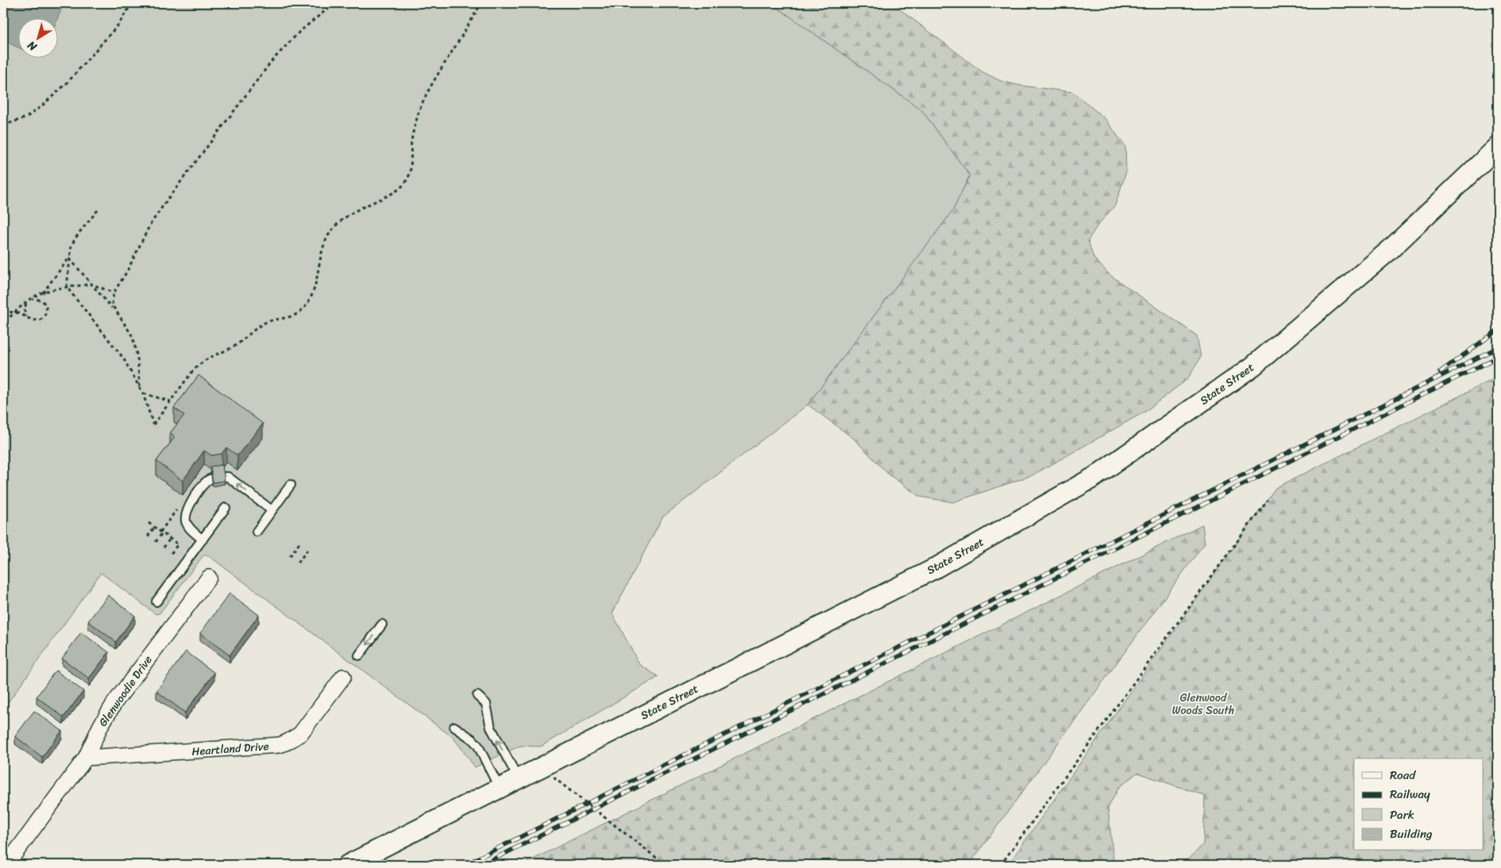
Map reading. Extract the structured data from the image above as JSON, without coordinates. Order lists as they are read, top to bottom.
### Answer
{
  "streets": {
    "street": ["State Street", "Glenwoodie Drive", "Heartland Drive"]
  },
  "crossings": [
    ["Glenwoodie Drive", "Heartland Drive"]
  ],
  "parks": ["Glenwood Woods South"],
  "legend": [
    "Road",
    "Railway",
    "Park",
    "Building"
  ],
  "north": "bottom left"
}
